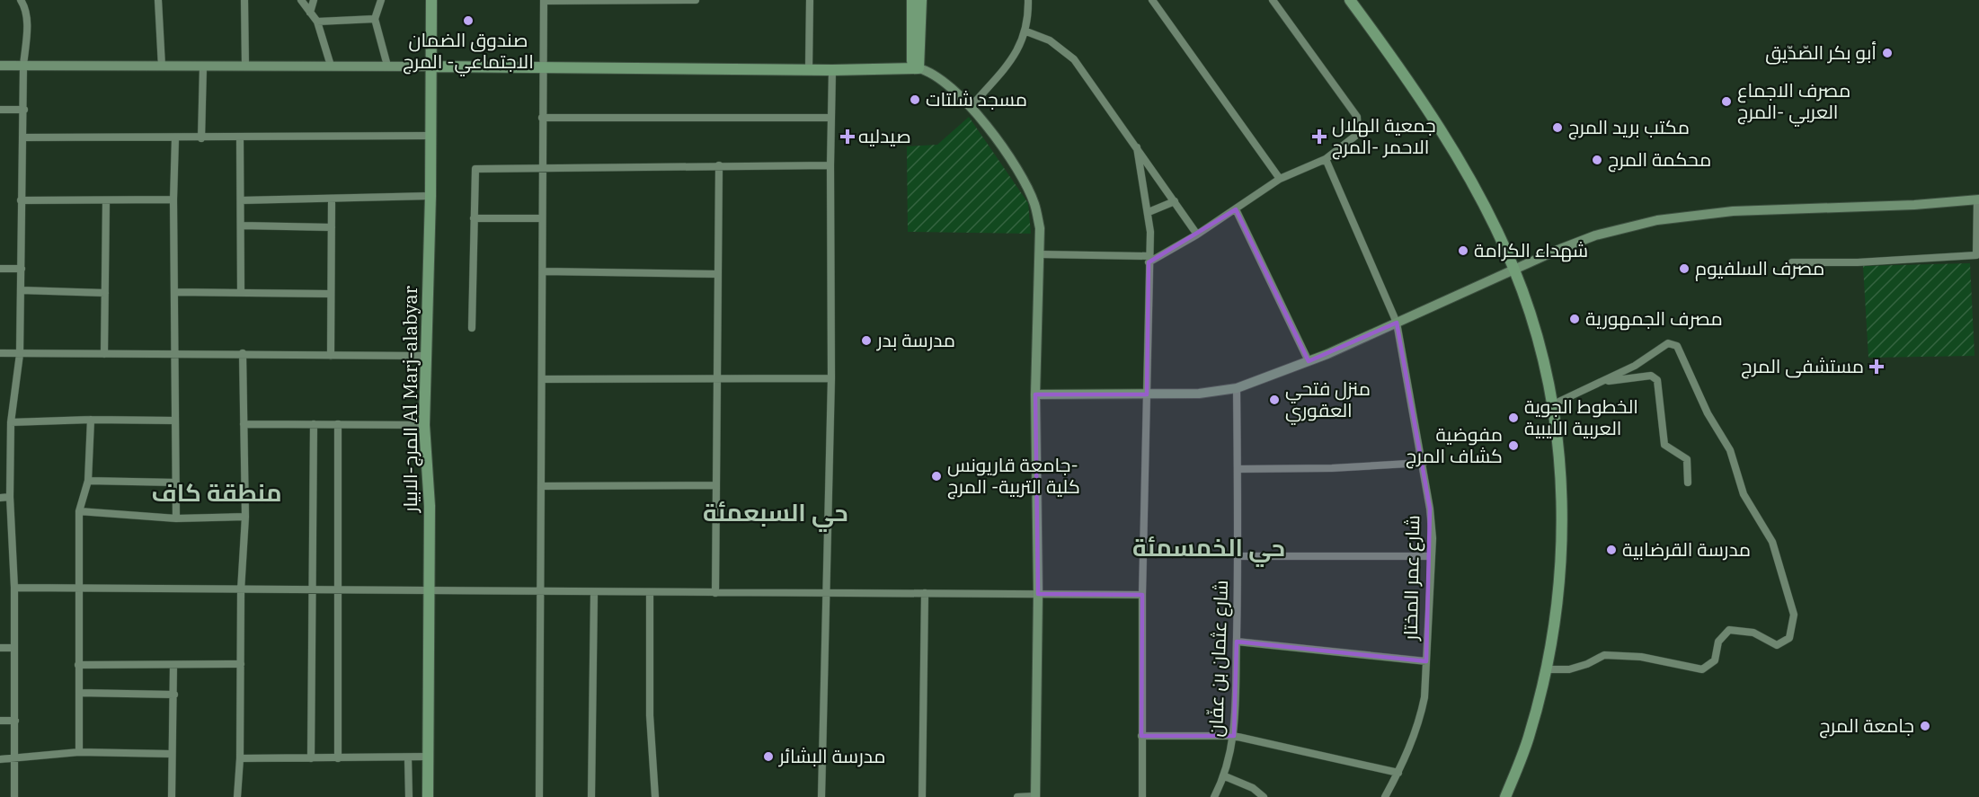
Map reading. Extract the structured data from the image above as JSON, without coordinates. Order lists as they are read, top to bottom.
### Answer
{
  "streets": {
    "main road": ["المرج-الابيار Al Marj-alabyar"],
    "street": ["شارع عمر المختار", "شارع عثمان بن عفّان"]
  },
  "districts": ["منطقة كاف", "حي السبعمئة", "حي الخمسمئة"],
  "places": {
    "other": [
      "صندوق الضمان الاجتماعي- المرج",
      "أبو بكر الصّدّيق",
      "مسجد شلتات",
      "مصرف الاجماع العربي -المرج",
      "مكتب بريد المرج",
      "محكمة المرج",
      "شهداء الكرامة",
      "مصرف السلفيوم",
      "مصرف الجمهورية",
      "مدرسة بدر",
      "منزل فتحي العقوري",
      "الخطوط الجوية العربية الليبية",
      "مفوضية كشاف المرج",
      "جامعة قاريونس- كلية التربية- المرج",
      "مدرسة القرضابية",
      "جامعة المرج",
      "مدرسة البشائر"
    ],
    "health": ["صيدليه", "جمعية الهلال الاحمر -المرج", "مستشفى المرج"]
  }
}
